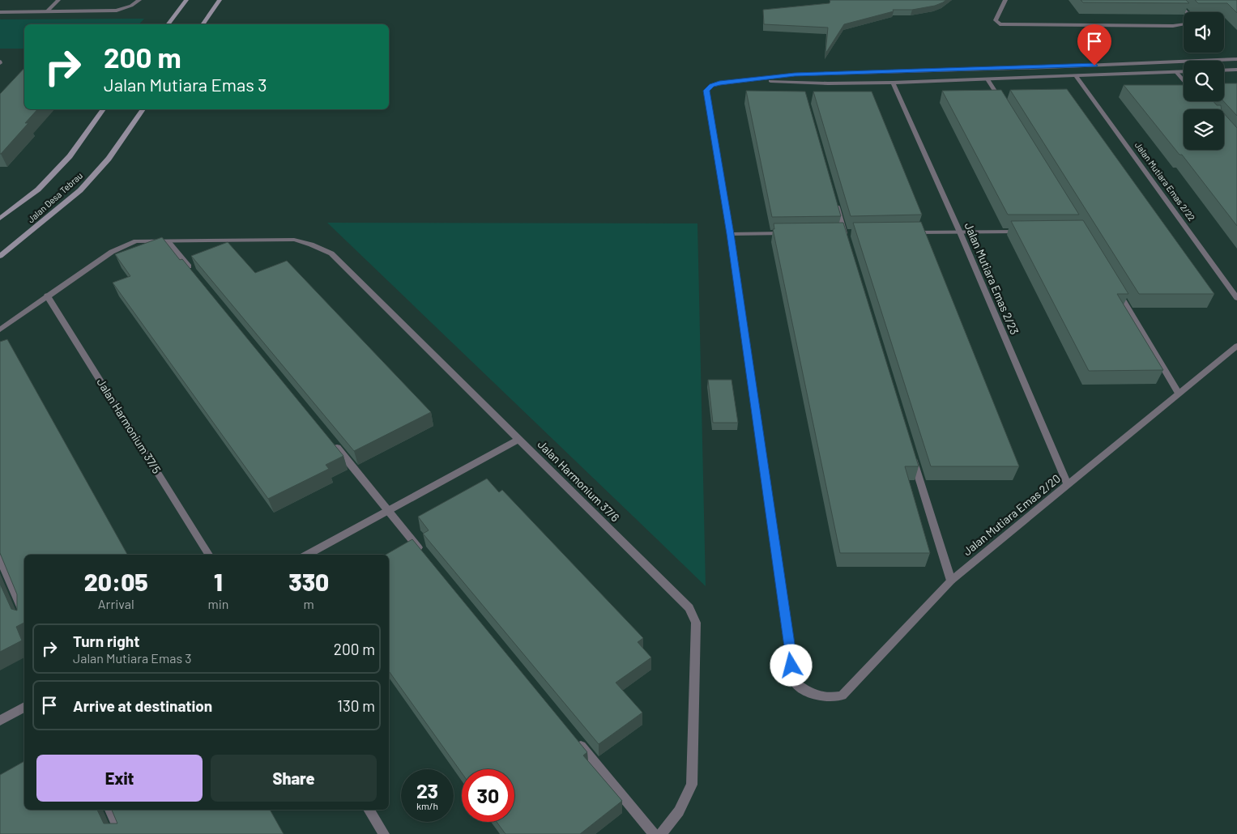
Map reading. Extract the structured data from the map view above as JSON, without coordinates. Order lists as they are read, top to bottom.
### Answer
{
  "streets": {
    "street": [
      "Jalan Mutiara Emas 2/22",
      "Jalan Desa Tebrau",
      "Jalan Mutiara Emas 2/23",
      "Jalan Harmonium 37/5",
      "Jalan Harmonium 37/6",
      "Jalan Mutiara Emas 2/20"
    ]
  },
  "crossings": [
    ["Jalan Mutiara Emas 2/23", "Jalan Mutiara Emas 2/20"],
    ["Jalan Harmonium 37/5", "Jalan Harmonium 37/6"]
  ],
  "page": {
    "turn": ["200 m", "Jalan Mutiara Emas 3"],
    "eta": [
      "20:05",
      "Arrival",
      "1",
      "min",
      "330",
      "m"
    ],
    "list": [
      {
        "name": "Turn right",
        "note": "Jalan Mutiara Emas 3",
        "value": "200 m"
      },
      {
        "name": "Arrive at destination",
        "value": "130 m"
      }
    ],
    "buttons": ["Exit", "Share"],
    "speed": "23 km/h",
    "limit": "30"
  }
}
